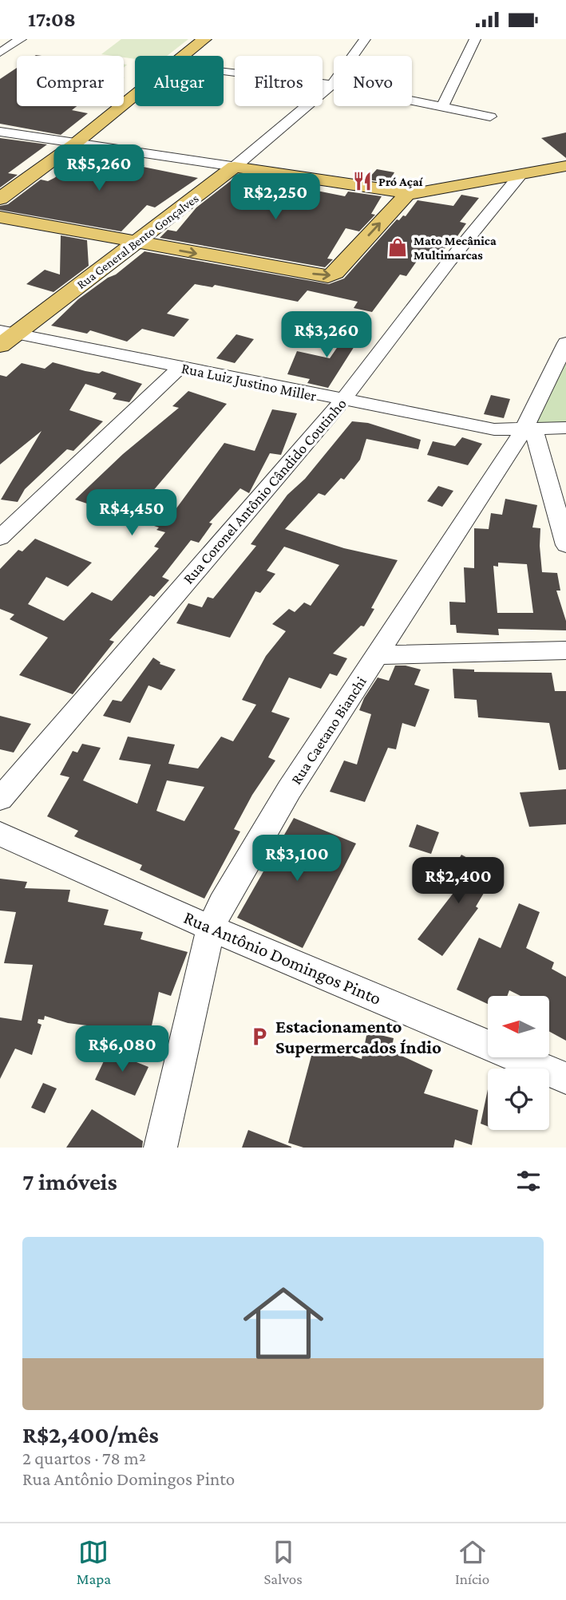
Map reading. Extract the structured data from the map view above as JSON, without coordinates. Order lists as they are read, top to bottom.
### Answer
{
  "streets": {
    "main road": ["Rua General Bento Gonçalves"],
    "street": [
      "Rua Luiz Justino Miller",
      "Rua Coronel Antônio Cândido Coutinho",
      "Rua Caetano Bianchi",
      "Rua Antônio Domingos Pinto"
    ]
  },
  "crossings": [
    ["Rua General Bento Gonçalves", "Rua Luiz Justino Miller"],
    ["Rua Luiz Justino Miller", "Rua Coronel Antônio Cândido Coutinho"],
    ["Rua Luiz Justino Miller", "Rua Caetano Bianchi"],
    ["Rua Caetano Bianchi", "Rua Antônio Domingos Pinto"]
  ],
  "places": {
    "restaurant": ["Pró Açaí"],
    "shop": ["Mato Mecânica Multimarcas"],
    "parking": ["Estacionamento Supermercados Índio"]
  },
  "north": "left",
  "page": {
    "status": "17:08",
    "chip": [
      "Comprar",
      "Alugar",
      "Filtros",
      "Novo"
    ],
    "price": [
      "R$5,260",
      "R$2,250",
      "R$3,260",
      "R$4,450",
      "R$3,100",
      "R$2,400",
      "R$6,080"
    ],
    "heading": "7 imóveis",
    "list": [
      {
        "name": "R$2,400/mês",
        "note": "2 quartos · 78 m² · Rua Antônio Domingos Pinto"
      }
    ],
    "tabs": ["Mapa", "Salvos", "Início"]
  }
}
